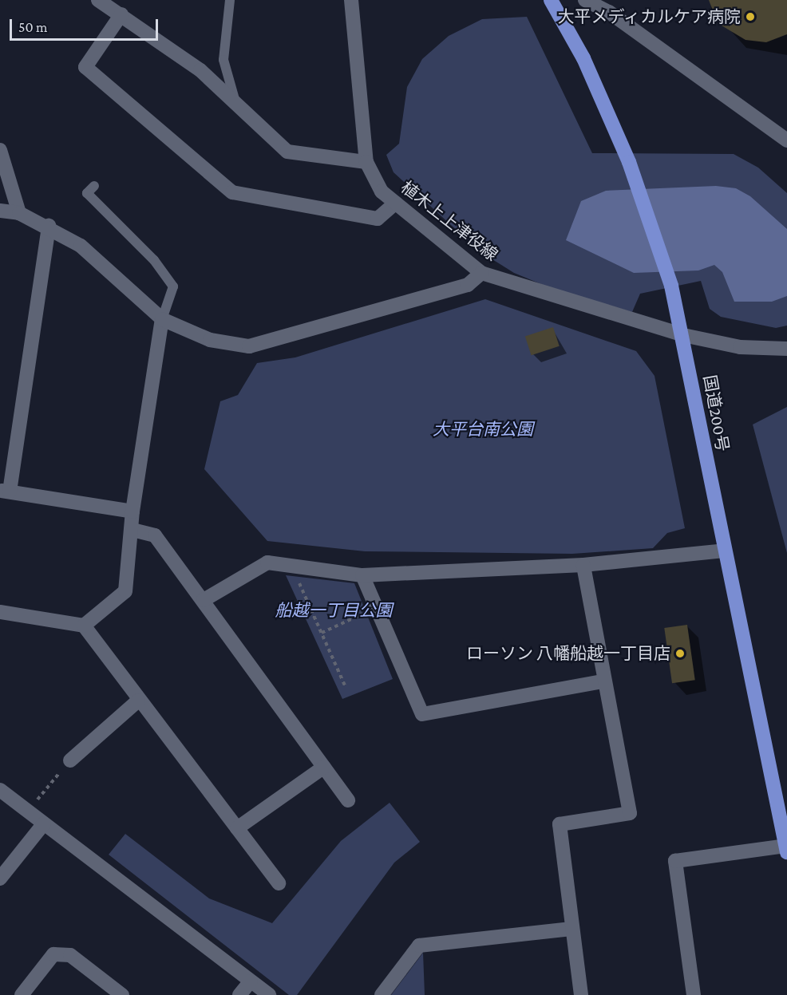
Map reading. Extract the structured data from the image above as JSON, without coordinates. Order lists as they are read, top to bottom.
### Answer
{
  "streets": {
    "highway": ["国道200号"],
    "street": ["植木上上津役線"]
  },
  "crossings": [
    ["植木上上津役線", "国道200号"]
  ],
  "parks": ["大平台南公園", "船越一丁目公園"],
  "places": ["大平メディカルケア病院", "ローソン 八幡船越一丁目店"],
  "scale_bar": "50 m"
}
